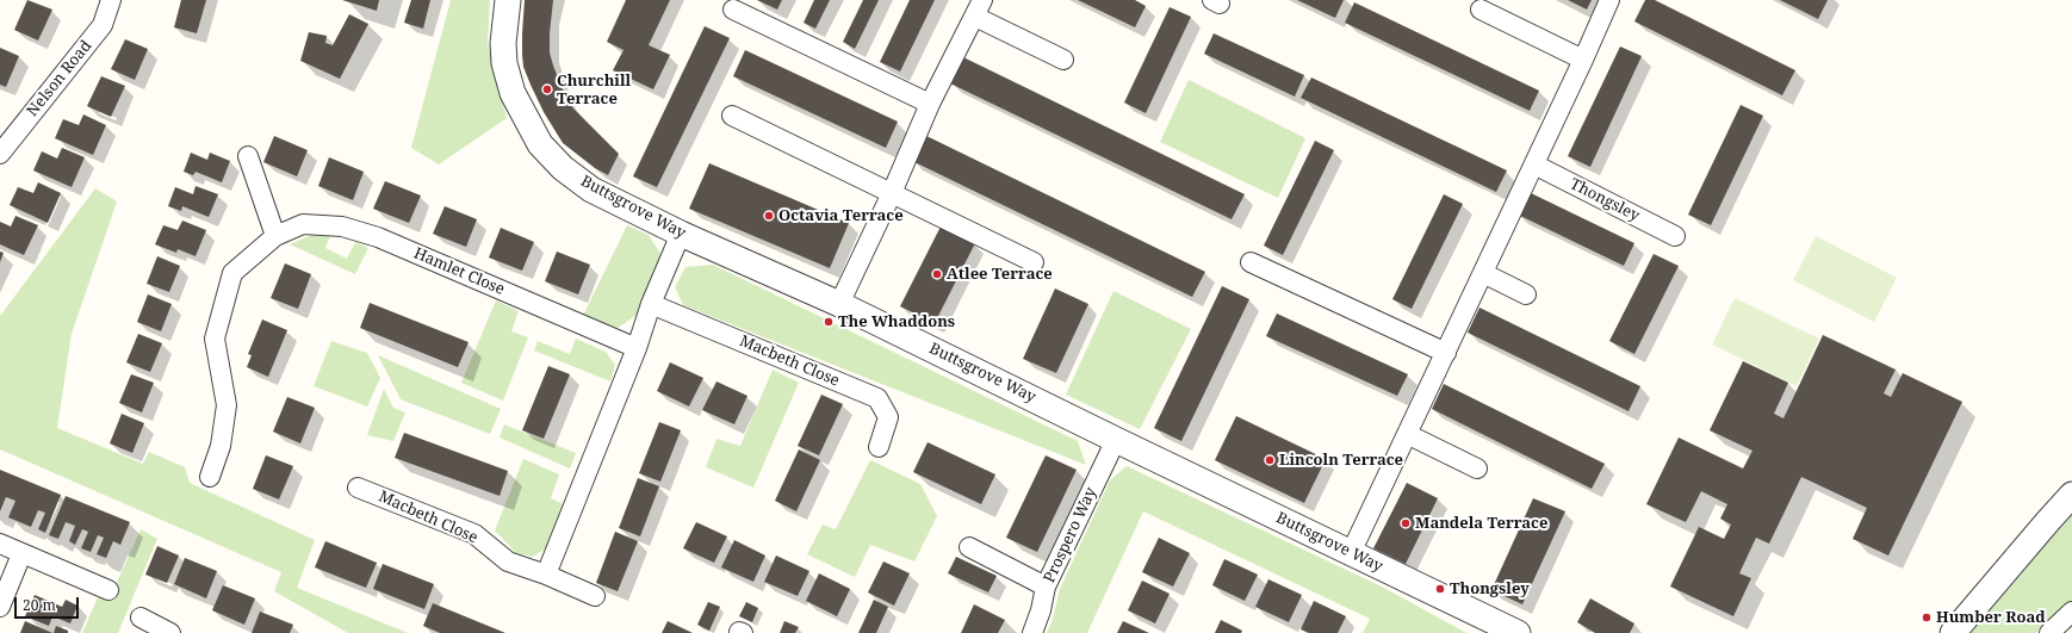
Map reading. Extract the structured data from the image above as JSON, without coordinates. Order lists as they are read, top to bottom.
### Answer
{
  "streets": {
    "street": [
      "Nelson Road",
      "Thongsley",
      "Buttsgrove Way",
      "Hamlet Close",
      "Macbeth Close",
      "Prospero Way"
    ]
  },
  "crossings": [
    ["Buttsgrove Way", "Prospero Way"]
  ],
  "places": [
    "Churchill Terrace",
    "Octavia Terrace",
    "Atlee Terrace",
    "The Whaddons",
    "Lincoln Terrace",
    "Mandela Terrace",
    "Thongsley",
    "Humber Road"
  ],
  "scale_bar": "20 m"
}
